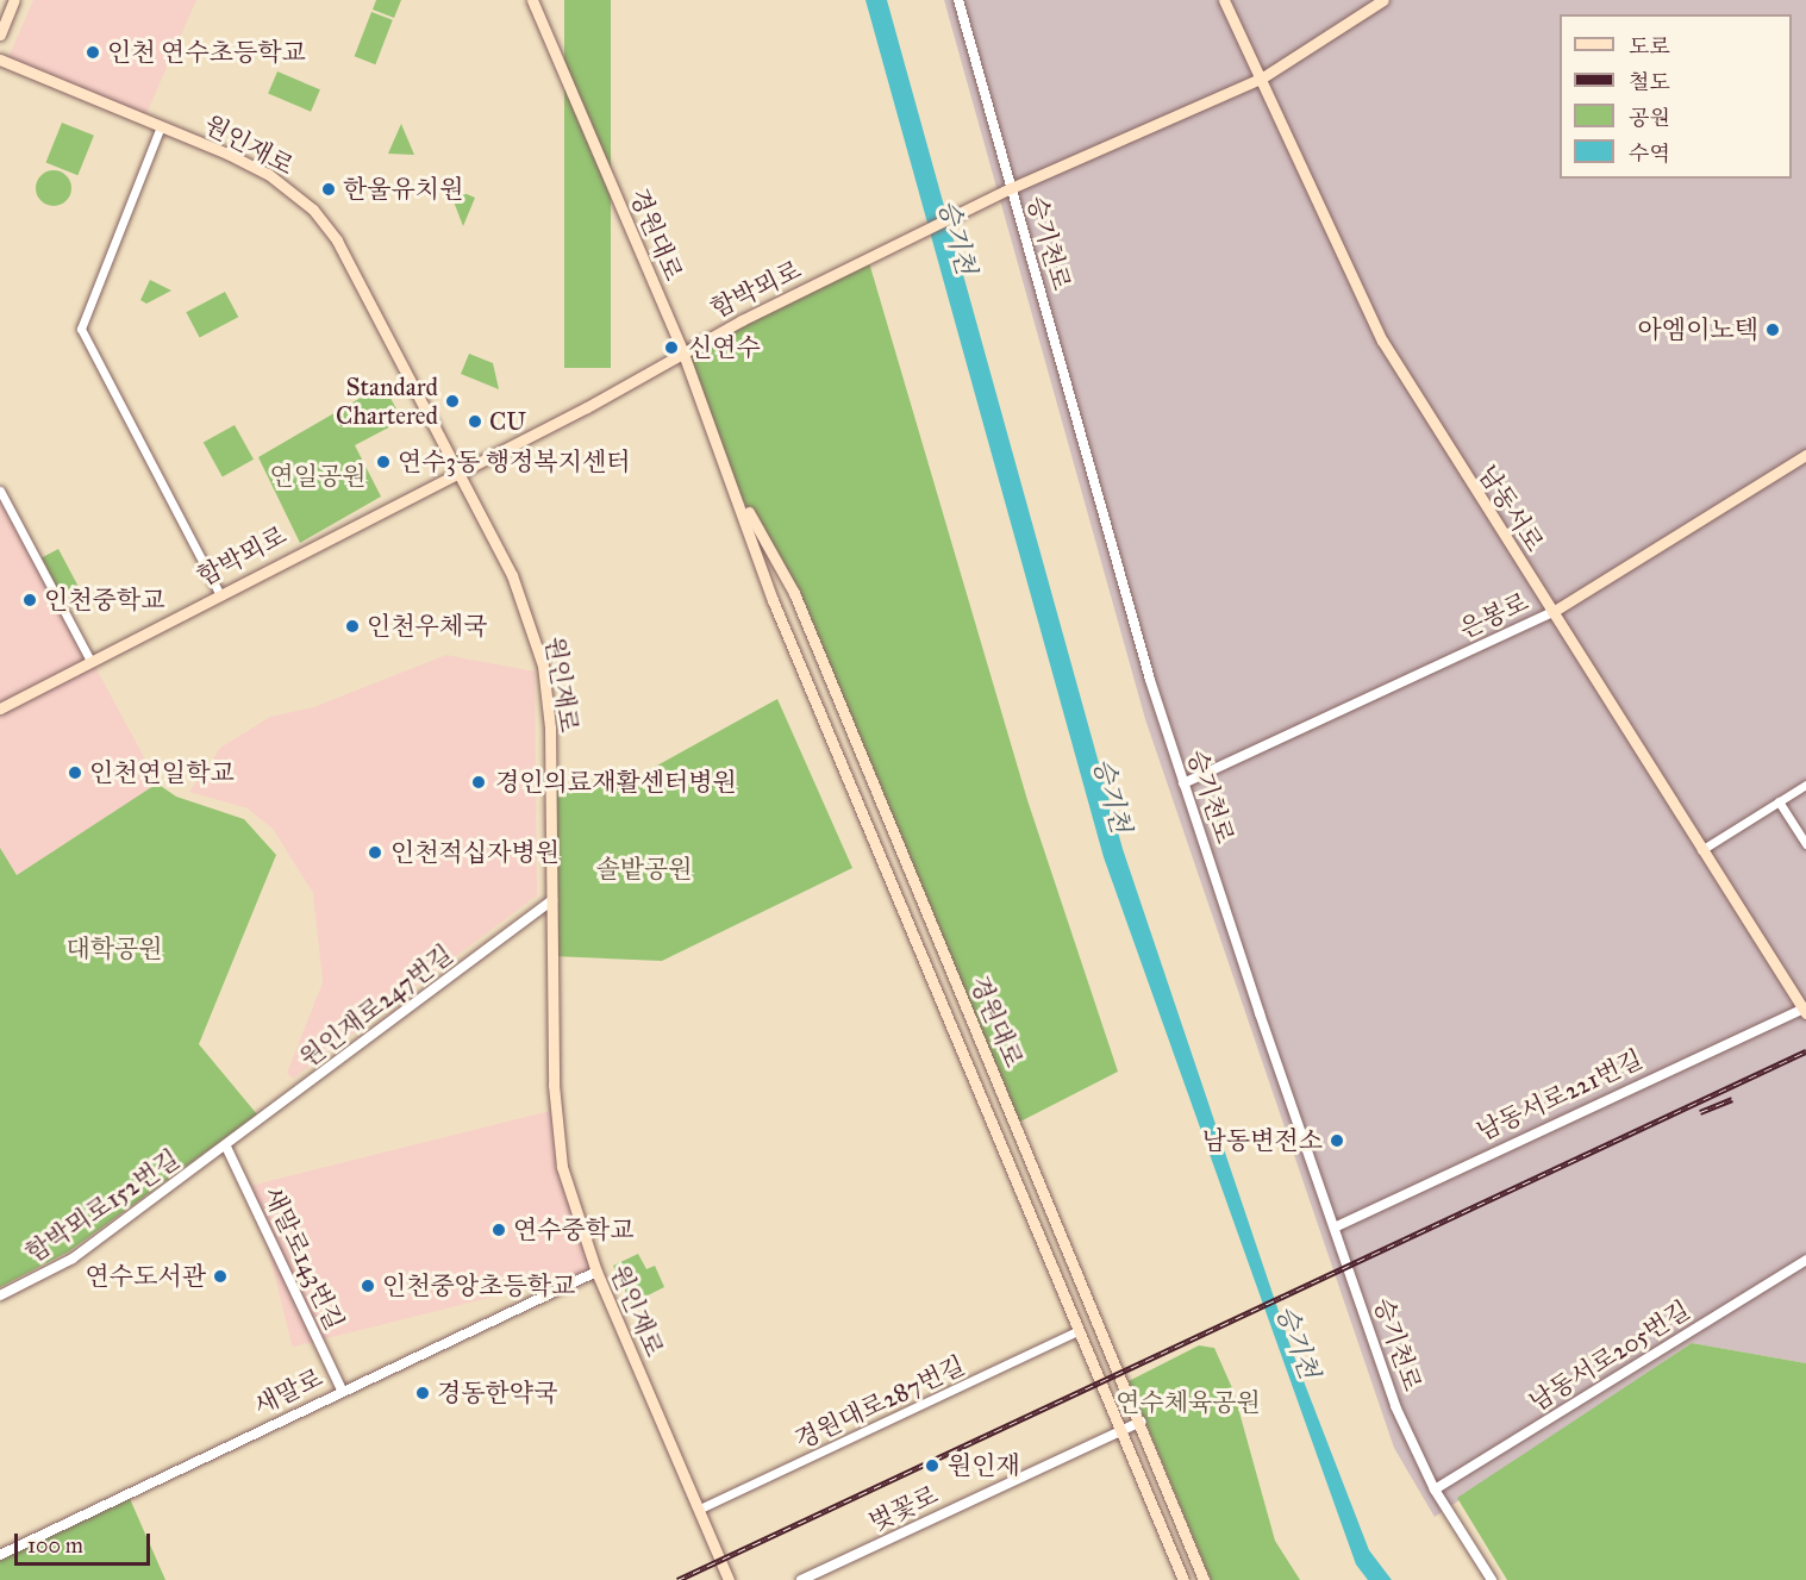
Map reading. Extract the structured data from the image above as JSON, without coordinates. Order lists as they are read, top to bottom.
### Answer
{
  "streets": {
    "main road": [
      "원인재로",
      "경원대로",
      "함박뫼로",
      "남동서로",
      "은봉로"
    ],
    "street": [
      "승기천로",
      "원인재로247번길",
      "남동서로221번길",
      "함박뫼로152번길",
      "새말로143번길",
      "남동서로205번길",
      "새말로",
      "경원대로287번길",
      "벚꽃로"
    ]
  },
  "crossings": [
    ["원인재로", "함박뫼로"],
    ["원인재로", "원인재로247번길"],
    ["원인재로", "새말로"],
    ["원인재로", "경원대로287번길"],
    ["경원대로", "함박뫼로"],
    ["경원대로", "경원대로287번길"],
    ["경원대로", "벚꽃로"],
    ["승기천로", "함박뫼로"],
    ["승기천로", "은봉로"],
    ["승기천로", "남동서로221번길"],
    ["승기천로", "남동서로205번길"],
    ["함박뫼로", "남동서로"],
    ["남동서로", "은봉로"],
    ["남동서로", "남동서로221번길"],
    ["원인재로247번길", "함박뫼로152번길"],
    ["원인재로247번길", "새말로143번길"],
    ["함박뫼로152번길", "새말로143번길"],
    ["새말로143번길", "새말로"]
  ],
  "water": ["승기천"],
  "parks": [
    "연일공원",
    "솔밭공원",
    "대학공원",
    "연수체육공원"
  ],
  "places": [
    "인천 연수초등학교",
    "한울유치원",
    "아엠이노텍",
    "신연수",
    "Standard Chartered",
    "CU",
    "연수3동 행정복지센터",
    "인천중학교",
    "인천우체국",
    "인천연일학교",
    "경인의료재활센터병원",
    "인천적십자병원",
    "남동변전소",
    "연수중학교",
    "연수도서관",
    "인천중앙초등학교",
    "경동한약국",
    "원인재"
  ],
  "legend": [
    "도로",
    "철도",
    "공원",
    "수역"
  ],
  "scale_bar": "100 m"
}
